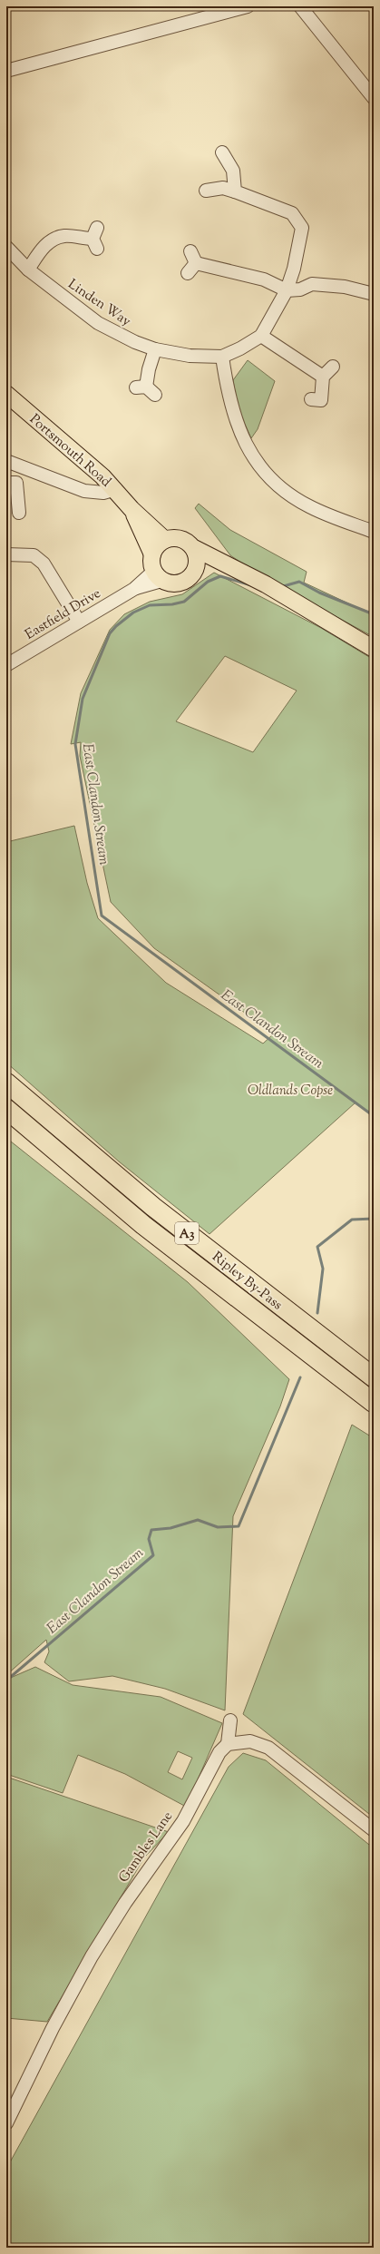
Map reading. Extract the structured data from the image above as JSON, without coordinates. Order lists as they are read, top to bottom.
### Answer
{
  "streets": {
    "highway": ["A3", "Ripley By-Pass"],
    "main road": ["Portsmouth Road"],
    "street": ["Linden Way", "Eastfield Drive", "Gambles Lane"]
  },
  "crossings": [
    ["Portsmouth Road", "Eastfield Drive"]
  ],
  "water": ["East Clandon Stream"],
  "parks": ["Oldlands Copse"]
}
